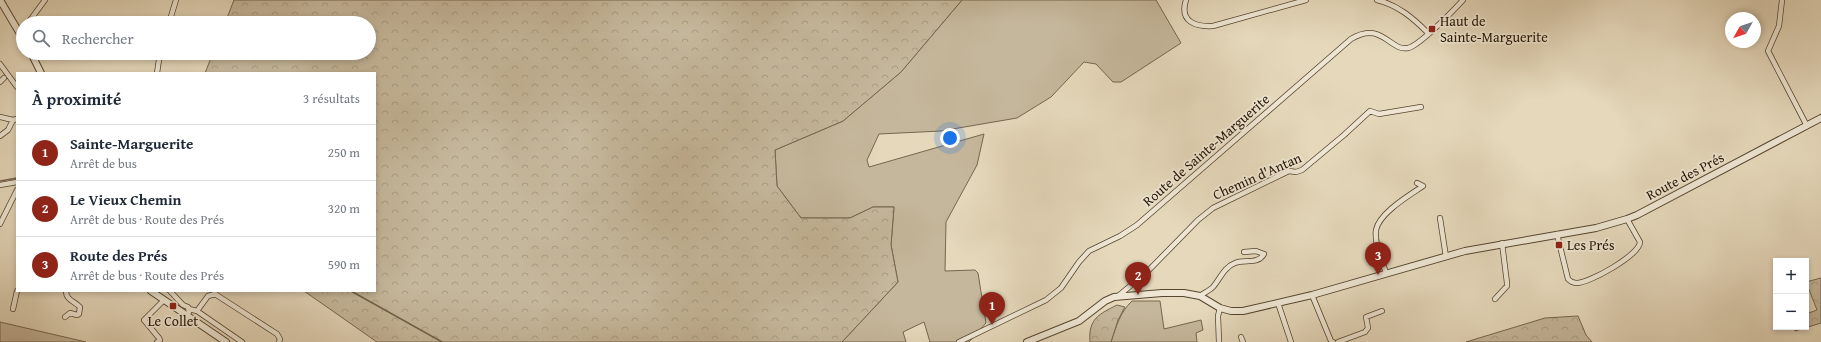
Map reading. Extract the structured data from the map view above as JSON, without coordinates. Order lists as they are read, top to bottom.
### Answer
{
  "streets": {
    "street": ["Route de Sainte-Marguerite", "Chemin d'Antan", "Route des Prés"]
  },
  "crossings": [
    ["Chemin d'Antan", "Route des Prés"]
  ],
  "places": {
    "transit": ["Haut de Sainte-Marguerite", "Les Prés", "Le Collet"]
  },
  "north": "bottom left",
  "page": {
    "search": "Rechercher",
    "heading": ["À proximité", "3 résultats"],
    "list": [
      {
        "mark": "1",
        "name": "Sainte-Marguerite",
        "note": "Arrêt de bus",
        "value": "250 m"
      },
      {
        "mark": "2",
        "name": "Le Vieux Chemin",
        "note": "Arrêt de bus · Route des Prés",
        "value": "320 m"
      },
      {
        "mark": "3",
        "name": "Route des Prés",
        "note": "Arrêt de bus · Route des Prés",
        "value": "590 m"
      }
    ],
    "pins": ["3", "2", "1"],
    "map_buttons": ["+", "−"]
  }
}
